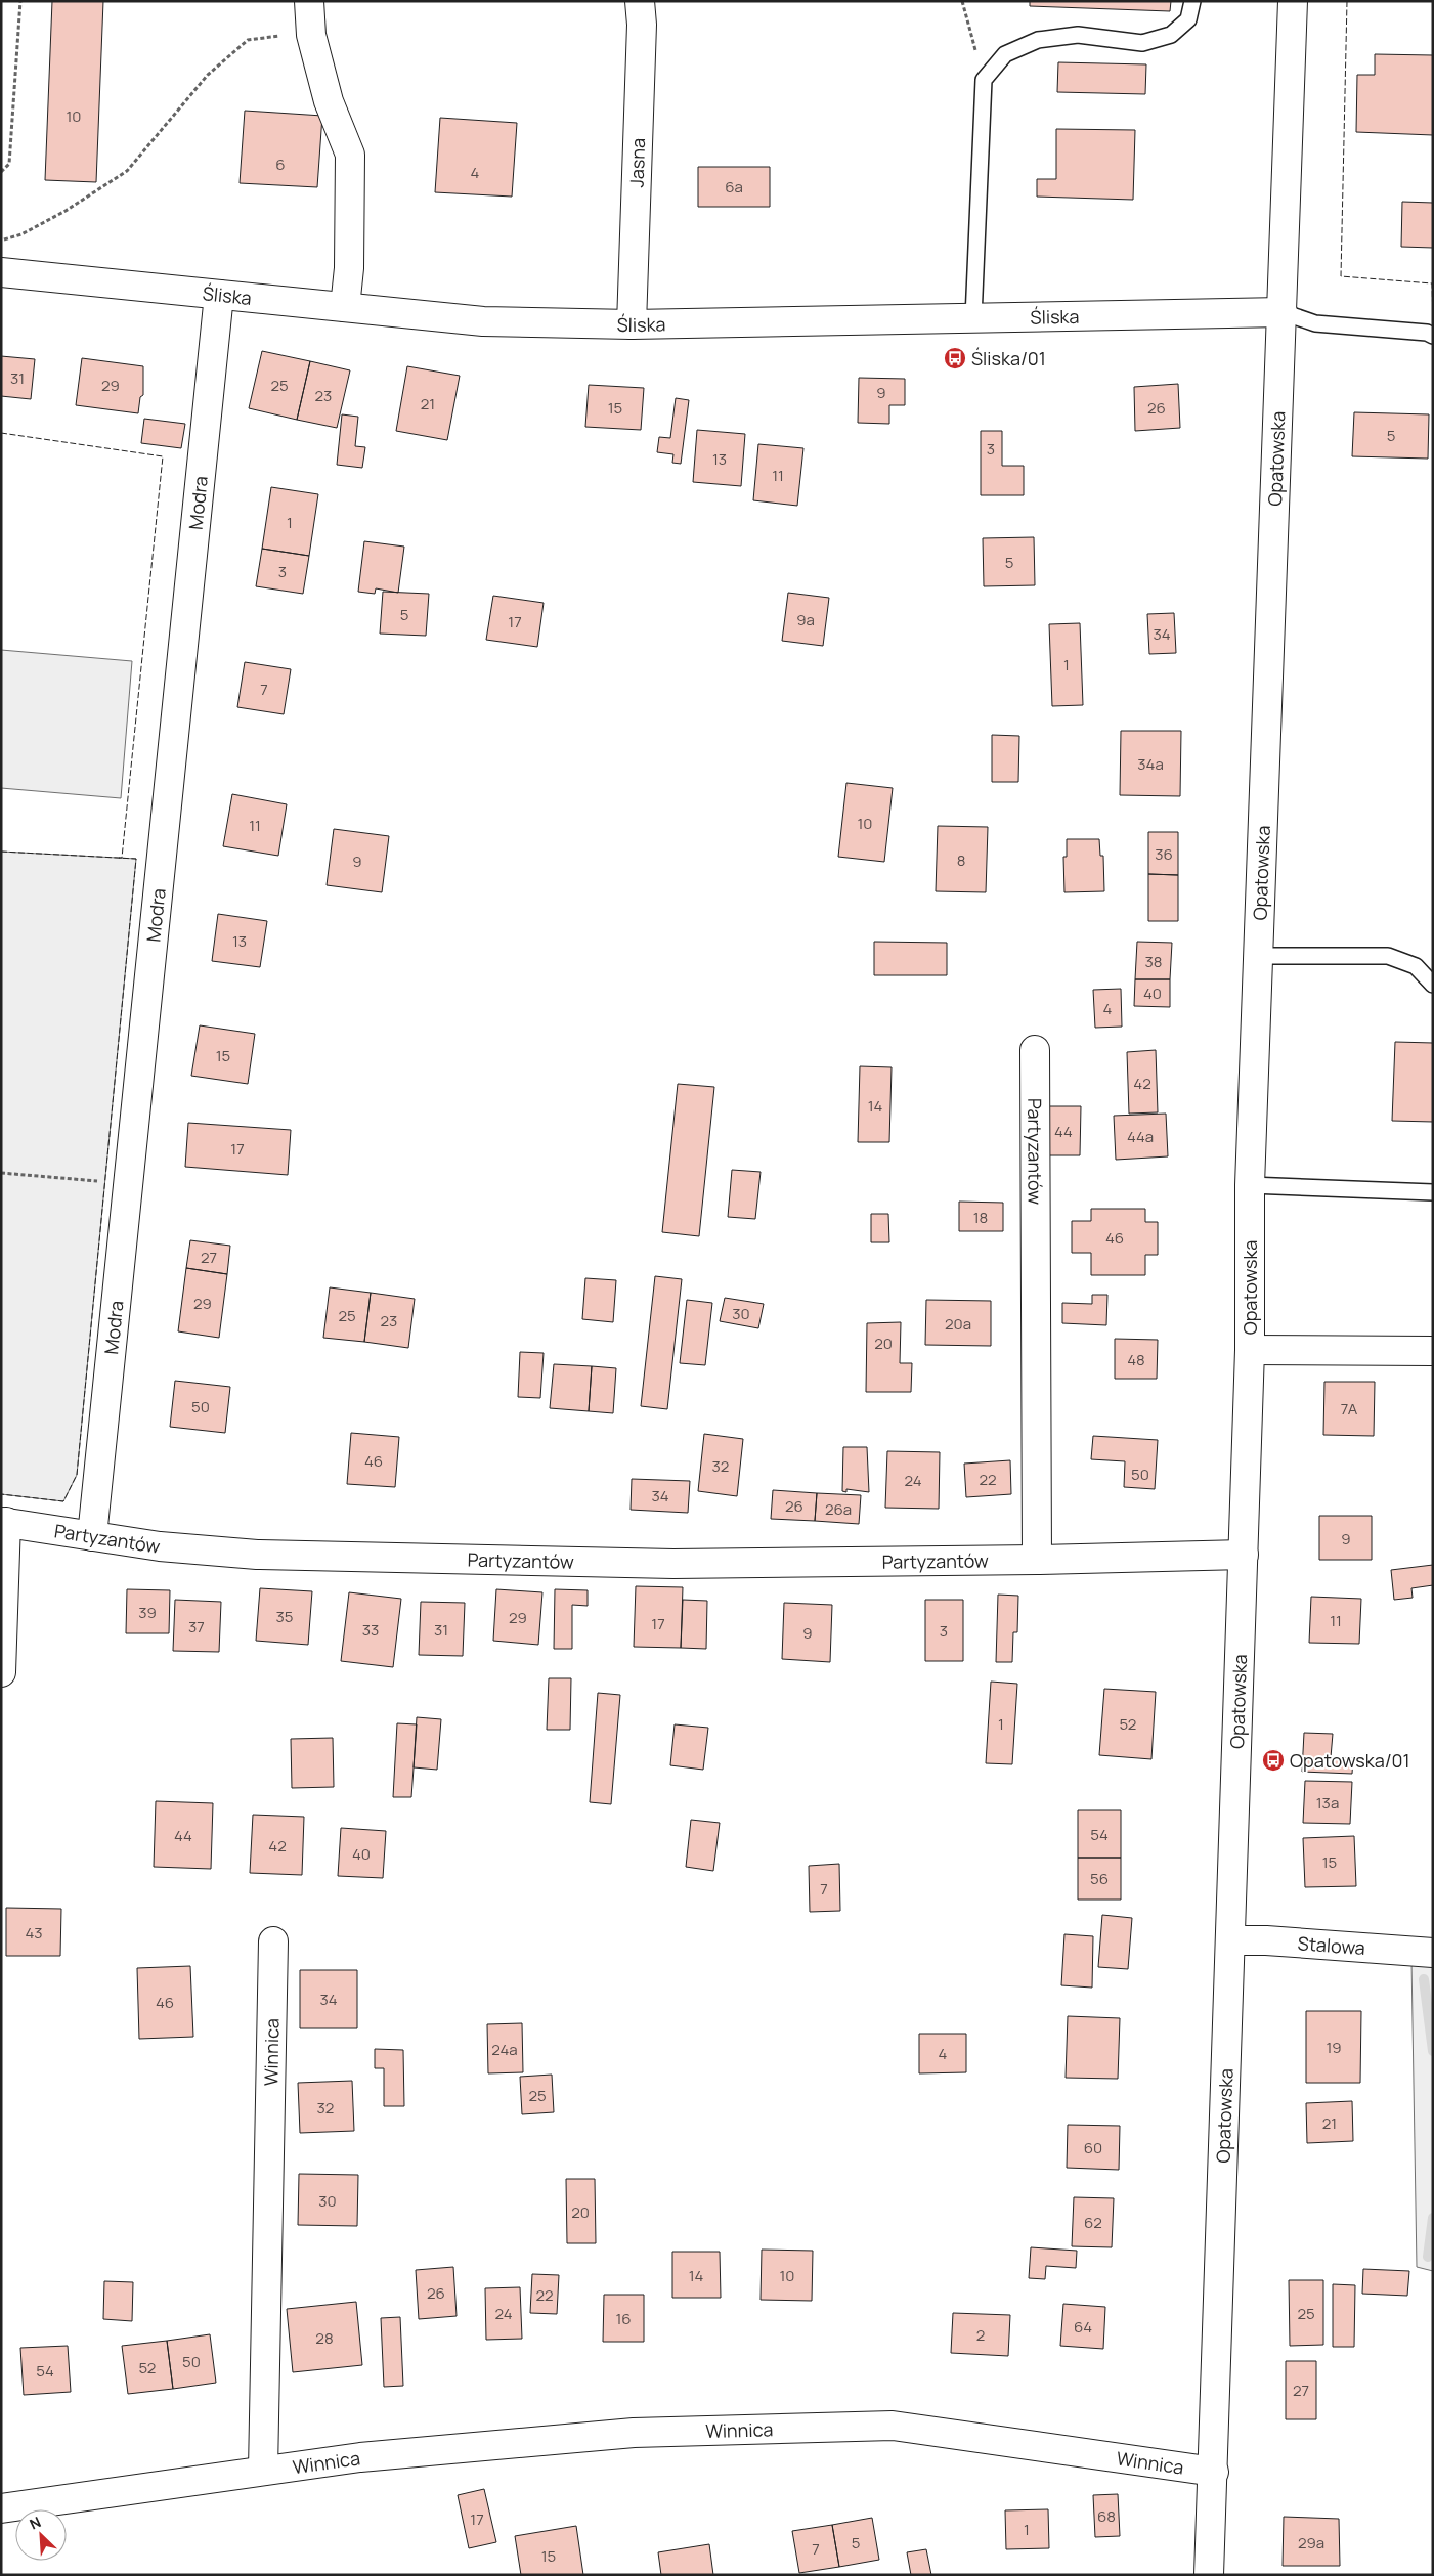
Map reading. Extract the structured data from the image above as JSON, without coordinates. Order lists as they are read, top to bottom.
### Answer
{
  "streets": {
    "street": [
      "Jasna",
      "Śliska",
      "Opatowska",
      "Modra",
      "Partyzantów",
      "Stalowa",
      "Winnica"
    ]
  },
  "crossings": [
    ["Jasna", "Śliska"],
    ["Śliska", "Opatowska"],
    ["Śliska", "Modra"],
    ["Opatowska", "Partyzantów"],
    ["Opatowska", "Stalowa"],
    ["Opatowska", "Winnica"],
    ["Modra", "Partyzantów"]
  ],
  "places": {
    "bus stop": ["Śliska/01", "Opatowska/01"]
  },
  "house_numbers": [
    "10",
    "6",
    "4",
    "6a",
    "31",
    "29",
    "25",
    "9",
    "23",
    "21",
    "15",
    "26",
    "5",
    "3",
    "13",
    "11",
    "1",
    "5",
    "3",
    "5",
    "9a",
    "17",
    "34",
    "1",
    "7",
    "34a",
    "10",
    "11",
    "36",
    "8",
    "9",
    "13",
    "38",
    "40",
    "4",
    "15",
    "42",
    "14",
    "44",
    "44a",
    "17",
    "18",
    "46",
    "27",
    "29",
    "30",
    "25",
    "23",
    "20a",
    "20",
    "48",
    "50",
    "7A",
    "46",
    "32",
    "50",
    "22",
    "24",
    "34",
    "26",
    "26a",
    "9",
    "39",
    "35",
    "29",
    "11",
    "17",
    "37",
    "33",
    "31",
    "3",
    "9",
    "1",
    "52",
    "13a",
    "54",
    "44",
    "42",
    "40",
    "15",
    "56",
    "7",
    "43",
    "34",
    "46",
    "19",
    "24a",
    "4",
    "25",
    "32",
    "21",
    "60",
    "30",
    "20",
    "62",
    "14",
    "10",
    "26",
    "22",
    "24",
    "25",
    "16",
    "64",
    "2",
    "28",
    "50",
    "52",
    "54",
    "27",
    "68",
    "17",
    "1",
    "5",
    "29a",
    "7",
    "15"
  ],
  "north": "top left"
}
